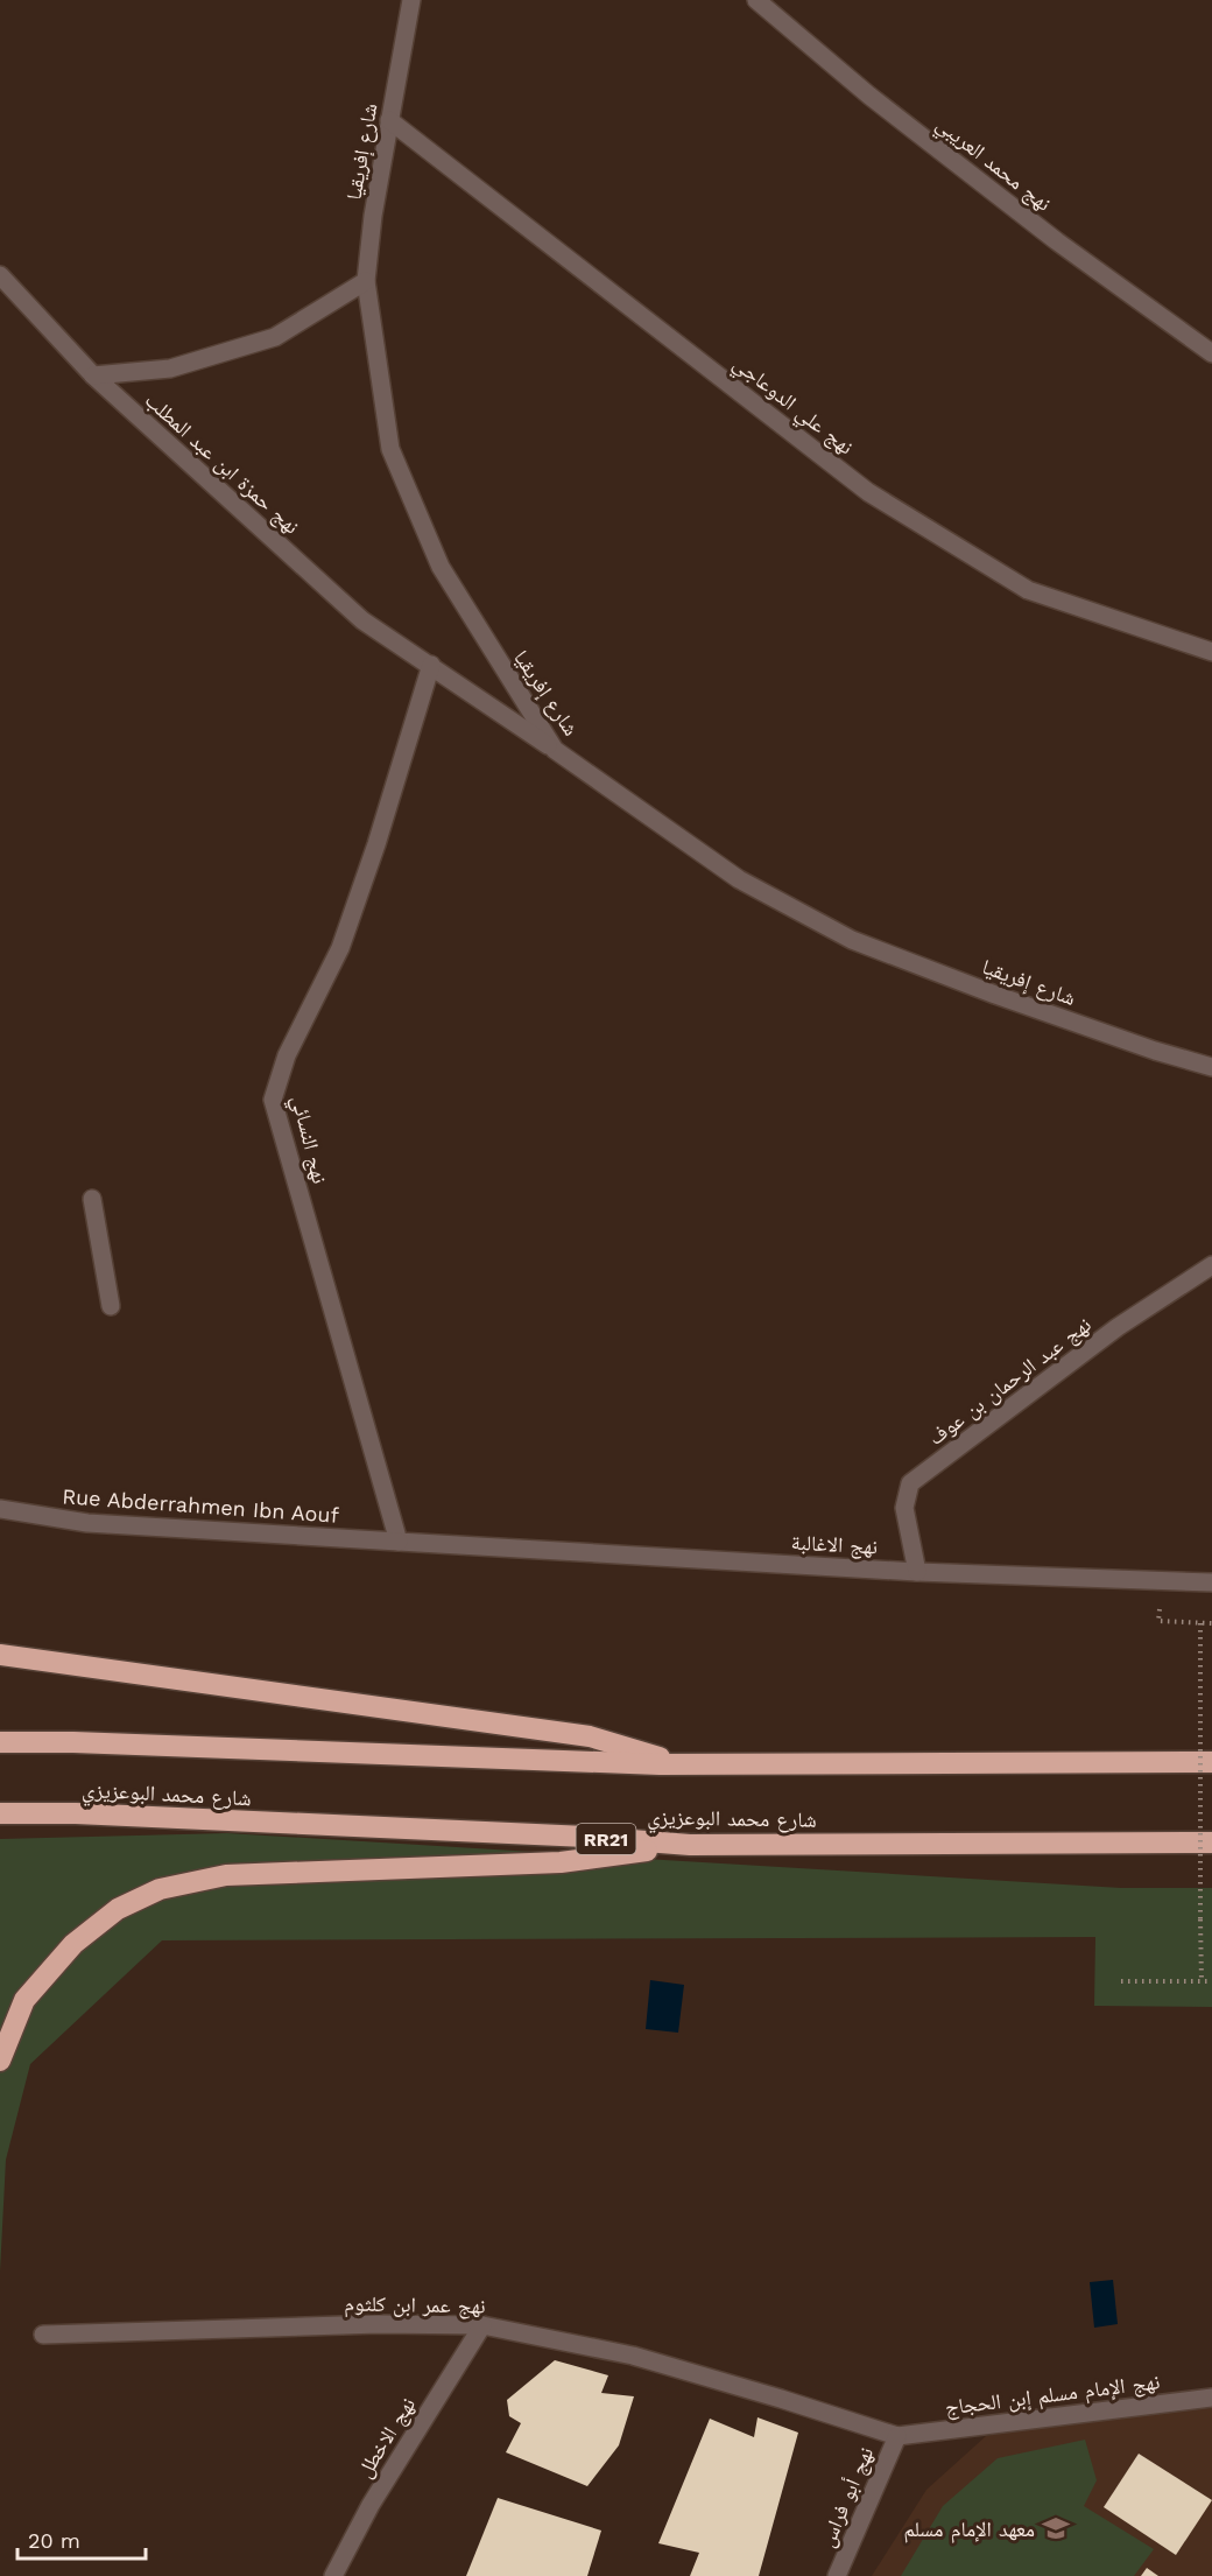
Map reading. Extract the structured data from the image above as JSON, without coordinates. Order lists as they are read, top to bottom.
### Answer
{
  "streets": {
    "highway": ["شارع محمد البوعزيزي", "RR21"],
    "street": [
      "شارع إفريقيا",
      "نهج محمد العريبي",
      "نهج علي الدوعاجي",
      "نهج حمزة ابن عبد المطلب",
      "نهج النسائي",
      "نهج عبد الرحمان بن عوف",
      "Rue Abderrahmen Ibn Aouf",
      "نهج الاغالبة",
      "نهج عمر ابن كلثوم",
      "نهج اﻹمام مسلم إبن الحجاج",
      "نهج الاخطل",
      "نهج أبو فراس"
    ]
  },
  "crossings": [
    ["شارع إفريقيا", "نهج علي الدوعاجي"],
    ["شارع إفريقيا", "نهج حمزة ابن عبد المطلب"],
    ["نهج حمزة ابن عبد المطلب", "نهج النسائي"],
    ["نهج النسائي", "Rue Abderrahmen Ibn Aouf"],
    ["نهج النسائي", "نهج الاغالبة"],
    ["نهج عبد الرحمان بن عوف", "نهج الاغالبة"],
    ["Rue Abderrahmen Ibn Aouf", "نهج الاغالبة"],
    ["نهج عمر ابن كلثوم", "نهج اﻹمام مسلم إبن الحجاج"],
    ["نهج عمر ابن كلثوم", "نهج الاخطل"],
    ["نهج عمر ابن كلثوم", "نهج أبو فراس"],
    ["نهج اﻹمام مسلم إبن الحجاج", "نهج أبو فراس"]
  ],
  "places": {
    "school or university": ["معهد الإمام مسلم"]
  },
  "scale_bar": "20 m"
}
